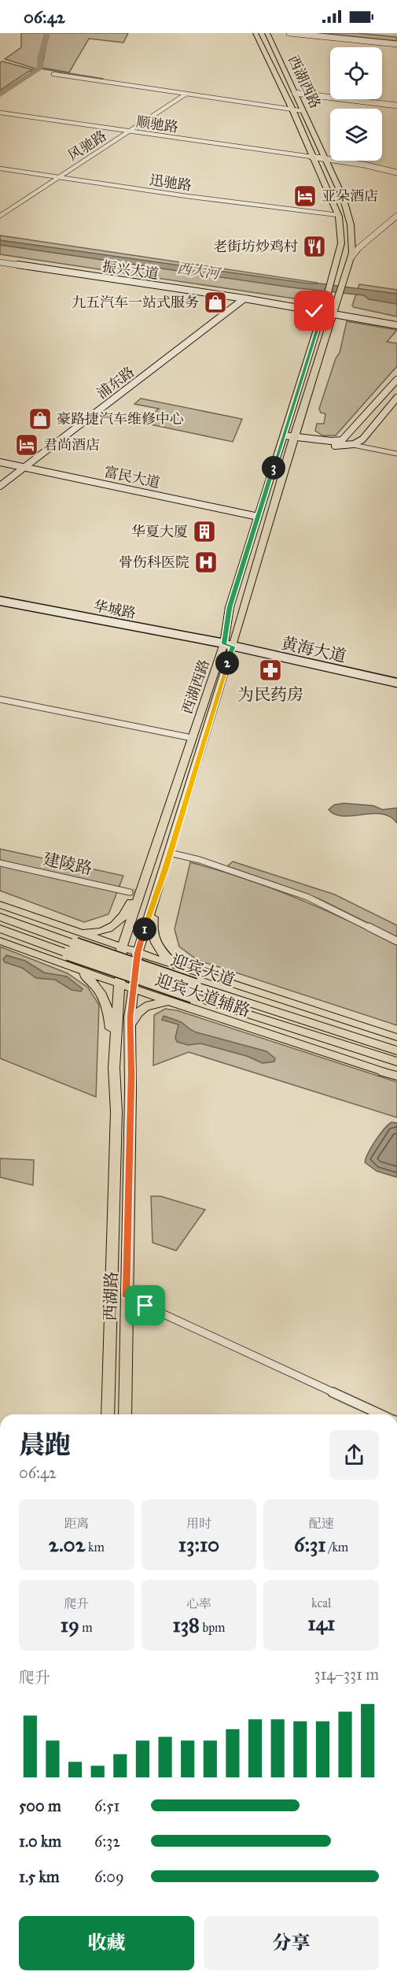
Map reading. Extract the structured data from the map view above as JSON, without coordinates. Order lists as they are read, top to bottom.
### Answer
{
  "streets": {
    "highway": ["迎宾大道"],
    "main road": [
      "西湖西路",
      "振兴大道",
      "浦东路",
      "富民大道",
      "华城路",
      "黄海大道",
      "迎宾大道辅路",
      "西湖路"
    ],
    "street": [
      "顺驰路",
      "风驰路",
      "迅驰路",
      "建陵路"
    ]
  },
  "crossings": [
    ["西湖西路", "顺驰路"],
    ["西湖西路", "迅驰路"],
    ["西湖西路", "振兴大道"],
    ["西湖西路", "富民大道"],
    ["西湖西路", "华城路"],
    ["西湖西路", "黄海大道"],
    ["西湖西路", "迎宾大道辅路"],
    ["西湖西路", "西湖路"],
    ["顺驰路", "风驰路"],
    ["风驰路", "迅驰路"],
    ["振兴大道", "浦东路"],
    ["浦东路", "富民大道"],
    ["华城路", "黄海大道"],
    ["迎宾大道辅路", "西湖路"]
  ],
  "water": ["西大河"],
  "places": {
    "hotel": ["亚朵酒店", "君尚酒店"],
    "restaurant": ["老街坊炒鸡村"],
    "shop": ["九五汽车一站式服务", "豪路捷汽车维修中心"],
    "building": ["华夏大厦"],
    "hospital": ["骨伤科医院"],
    "pharmacy": ["为民药房"]
  },
  "page": {
    "status": "06:42",
    "pins": ["3", "2", "1"],
    "heading": ["晨跑", "06:42"],
    "stats": [
      ["距离", "2.02 km"],
      ["用时", "13:10"],
      ["配速", "6:31 /km"],
      ["爬升", "19 m"],
      ["心率", "138 bpm"],
      ["kcal", "141"]
    ],
    "chart": ["爬升", "314–331 m"],
    "list": [
      {
        "name": "500 m",
        "note": "6:51"
      },
      {
        "name": "1.0 km",
        "note": "6:32"
      },
      {
        "name": "1.5 km",
        "note": "6:09"
      }
    ],
    "buttons": ["收藏", "分享"]
  }
}
